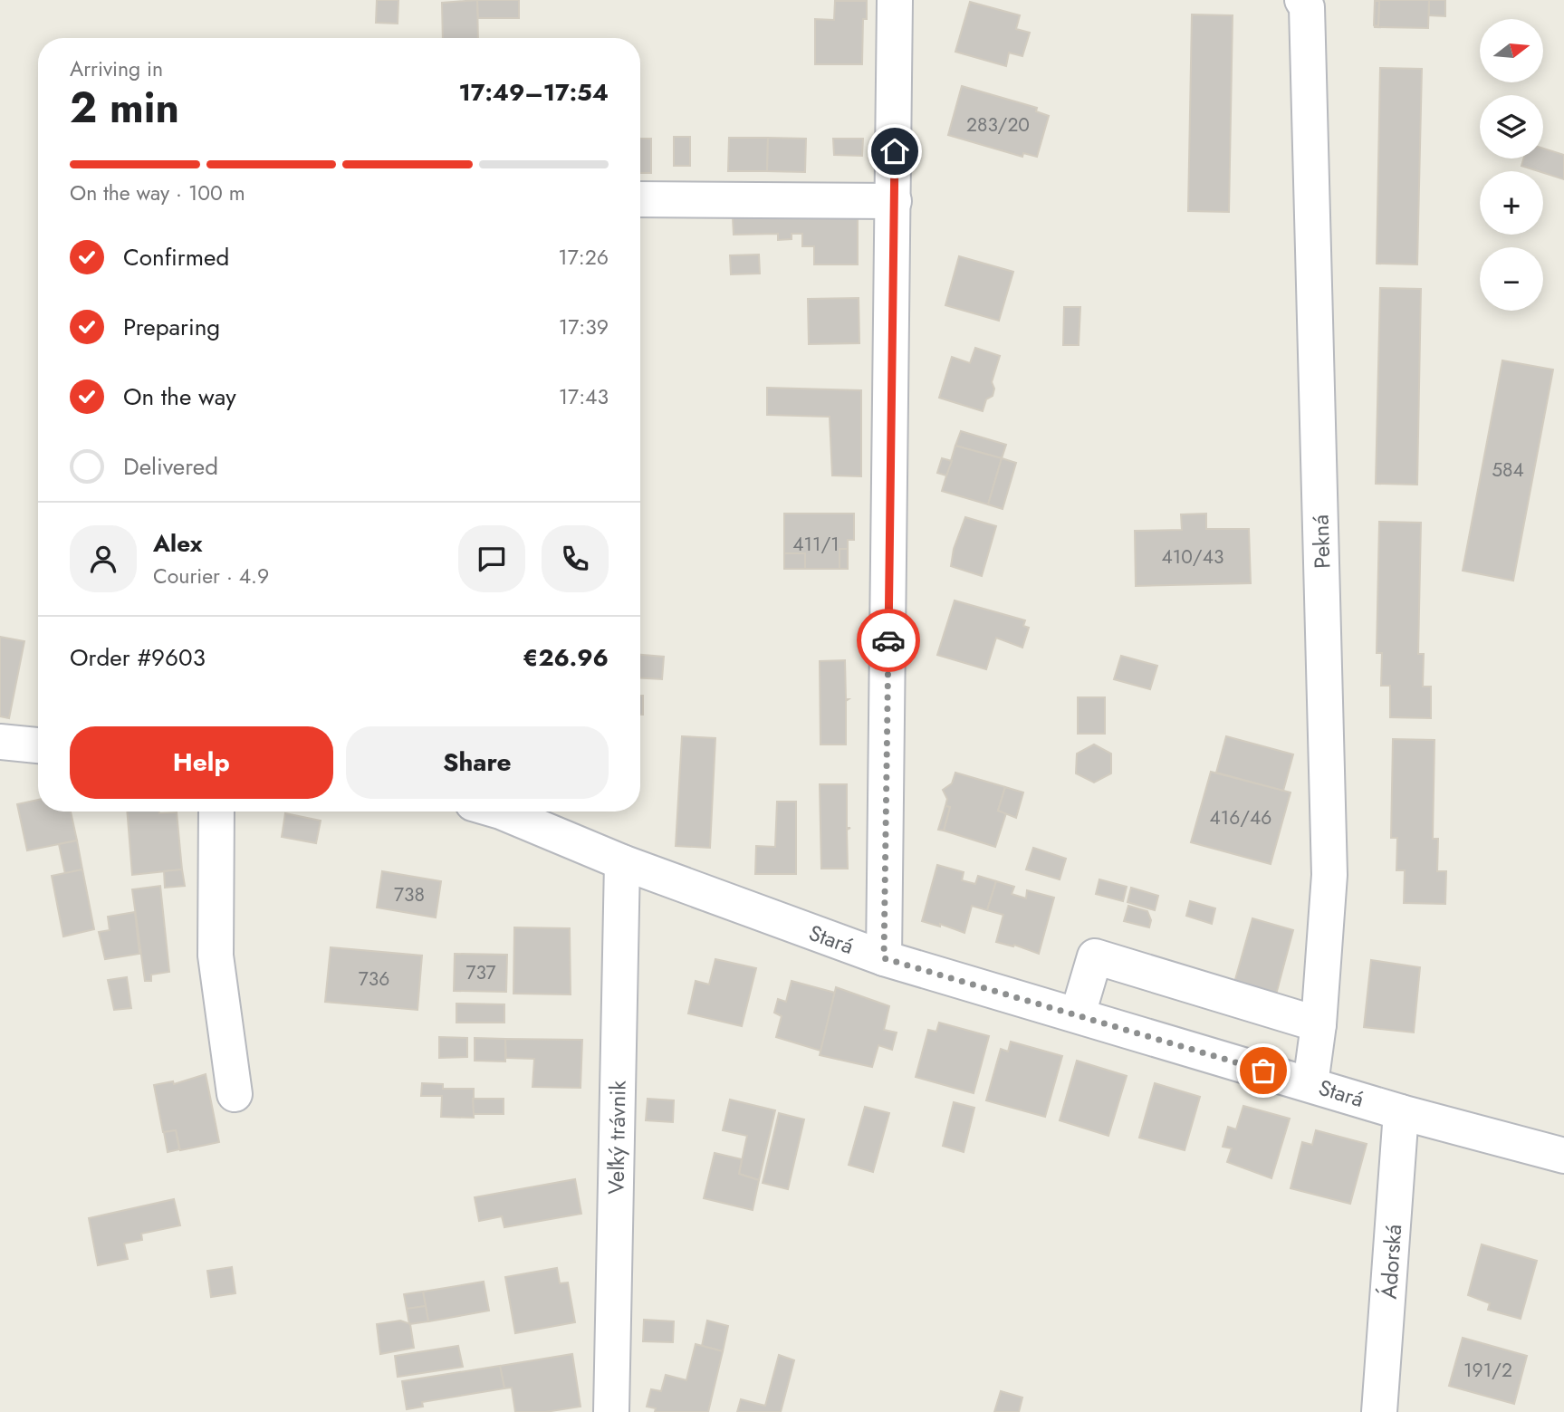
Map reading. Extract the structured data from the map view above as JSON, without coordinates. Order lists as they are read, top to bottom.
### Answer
{
  "streets": {
    "street": [
      "Pekná",
      "Stará",
      "Veľký trávnik",
      "Ádorská"
    ]
  },
  "crossings": [
    ["Pekná", "Stará"],
    ["Stará", "Veľký trávnik"],
    ["Stará", "Ádorská"]
  ],
  "house_numbers": [
    "283/20",
    "584",
    "411/1",
    "410/43",
    "416/46",
    "738",
    "737",
    "736",
    "191/2"
  ],
  "north": "right",
  "page": {
    "map_buttons": ["+", "−"],
    "heading": ["2 min", "Arriving in", "17:49–17:54"],
    "panel": [
      "Alex",
      "Courier · 4.9",
      "Order #9603",
      "€26.96"
    ],
    "bar": "On the way · 100 m",
    "list": [
      ["Confirmed", "17:26"],
      ["Preparing", "17:39"],
      ["On the way", "17:43"],
      "Delivered"
    ],
    "buttons": ["Help", "Share"]
  }
}
